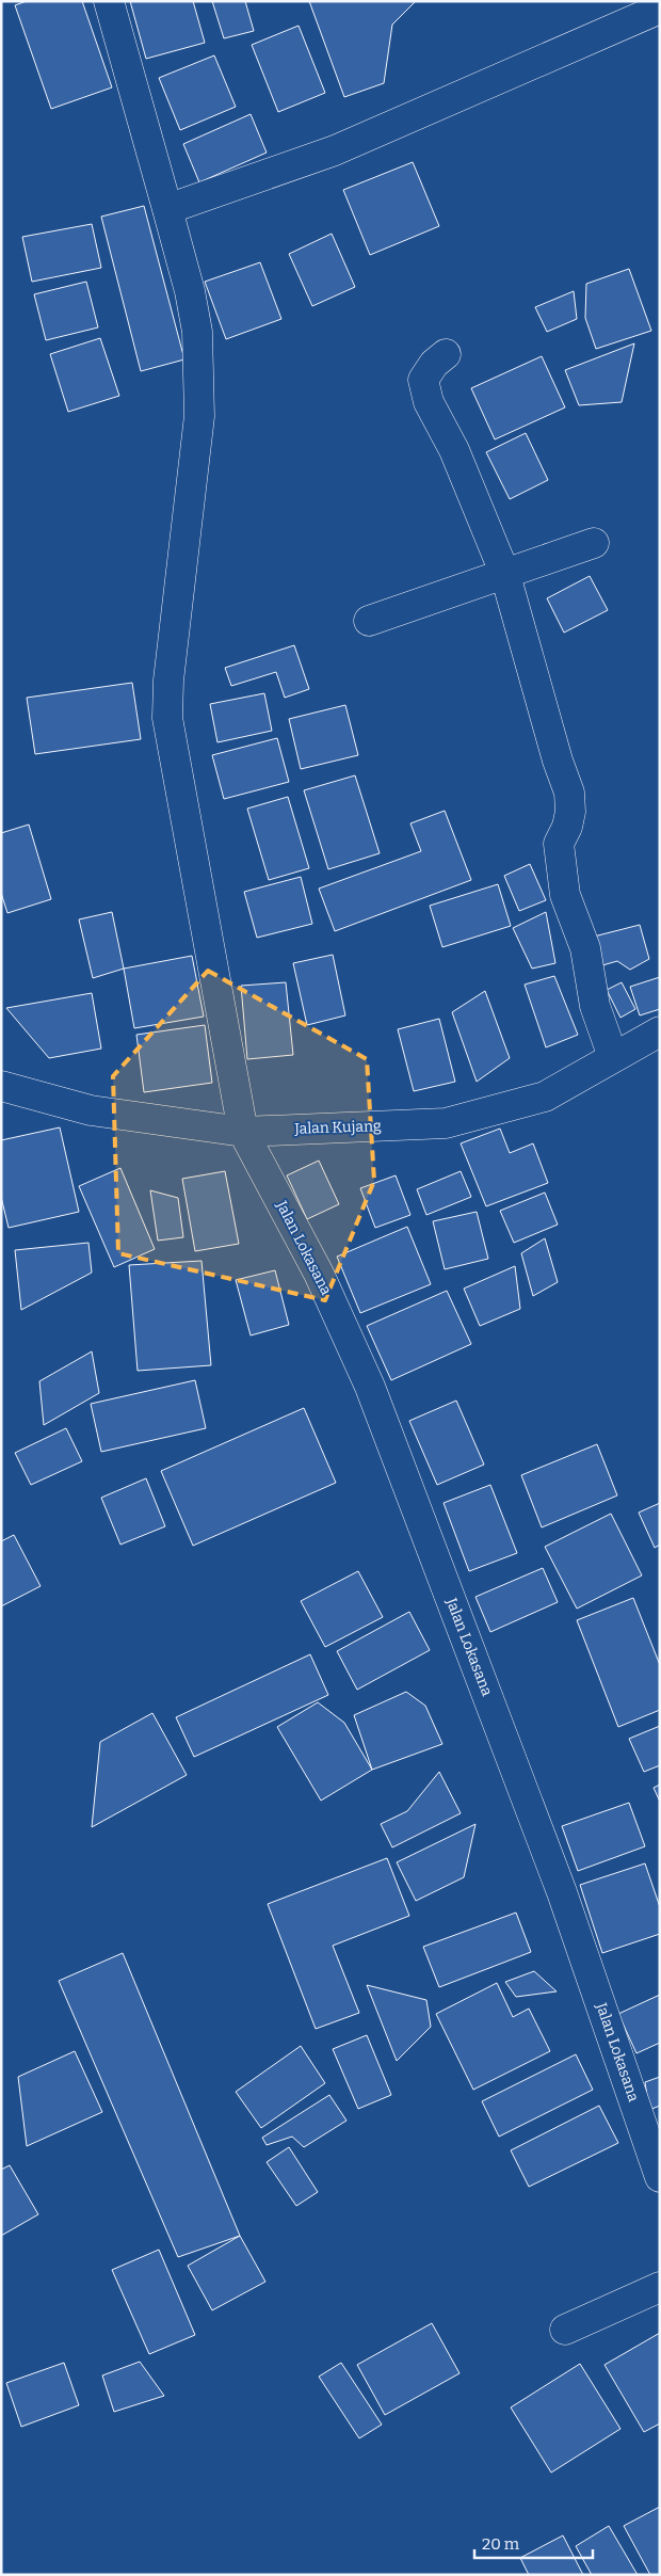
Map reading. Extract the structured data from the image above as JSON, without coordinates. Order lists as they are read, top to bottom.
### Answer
{
  "streets": {
    "street": ["Jalan Kujang", "Jalan Lokasana"]
  },
  "crossings": [
    ["Jalan Kujang", "Jalan Lokasana"]
  ],
  "scale_bar": "20 m"
}
